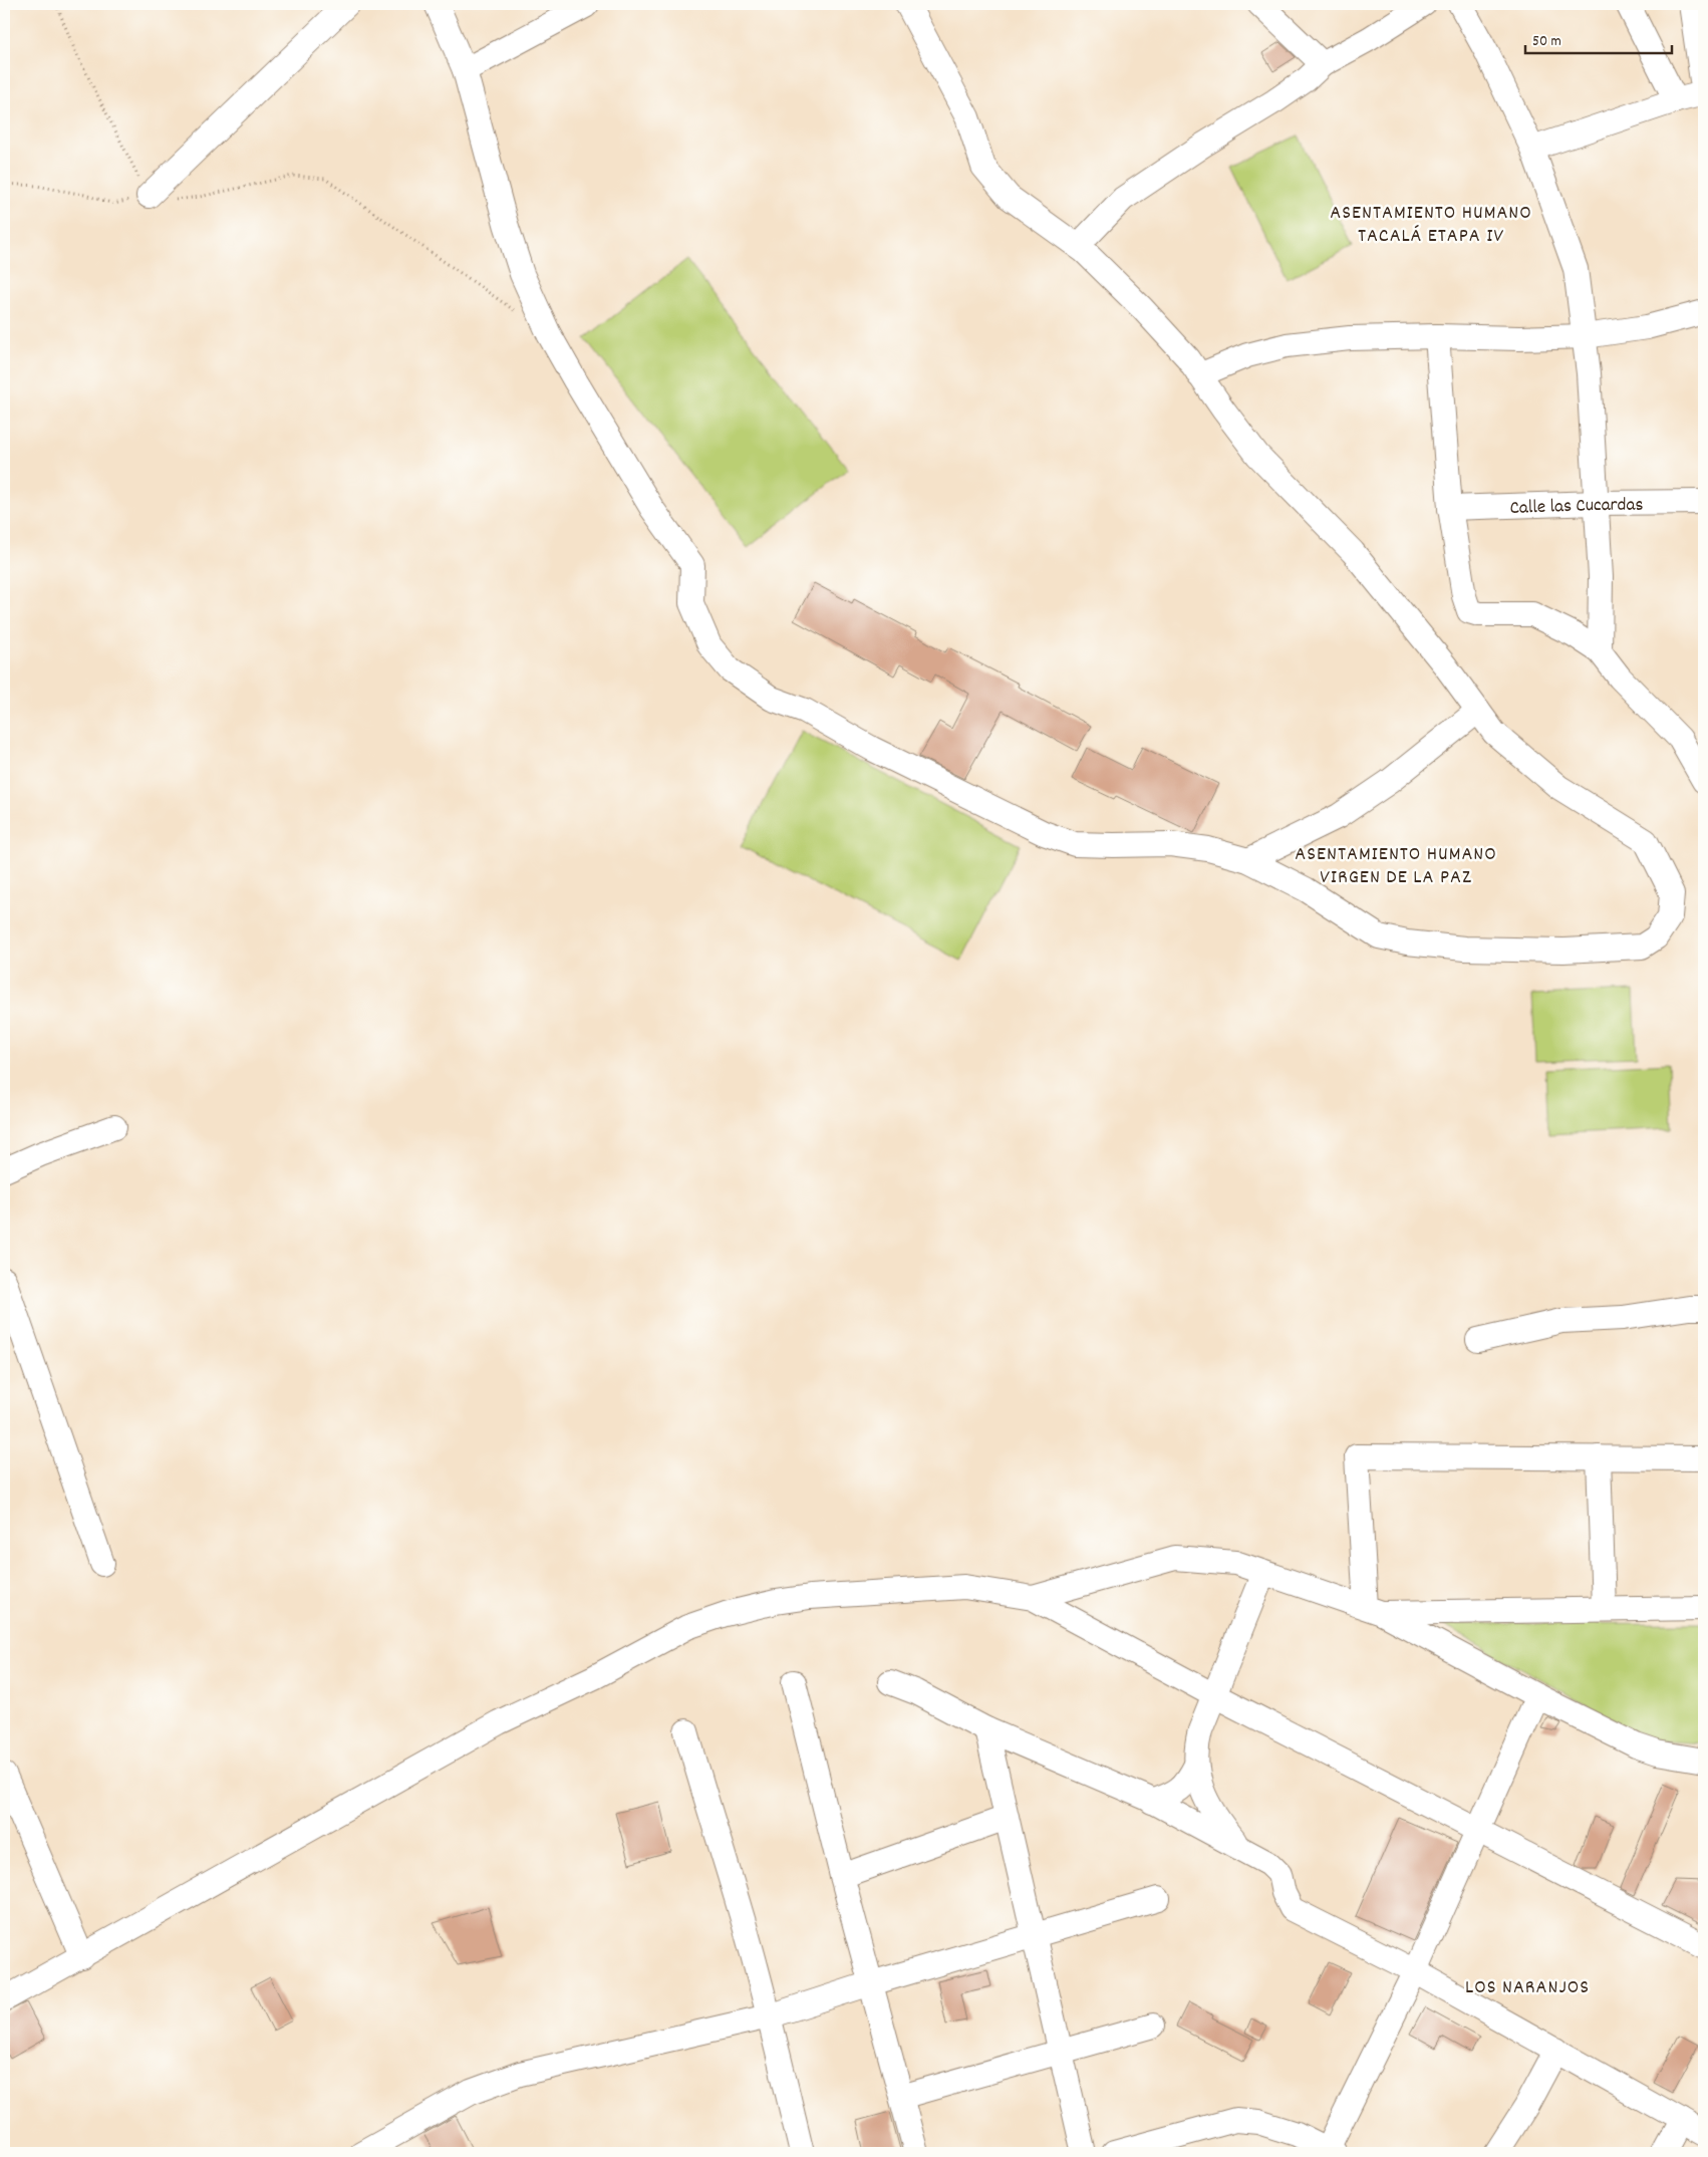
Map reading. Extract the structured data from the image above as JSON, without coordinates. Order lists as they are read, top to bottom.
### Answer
{
  "streets": {
    "street": ["Calle las Cucardas"]
  },
  "districts": ["ASENTAMIENTO HUMANO TACALÁ ETAPA IV", "ASENTAMIENTO HUMANO VIRGEN DE LA PAZ", "LOS NARANJOS"],
  "scale_bar": "50 m"
}
